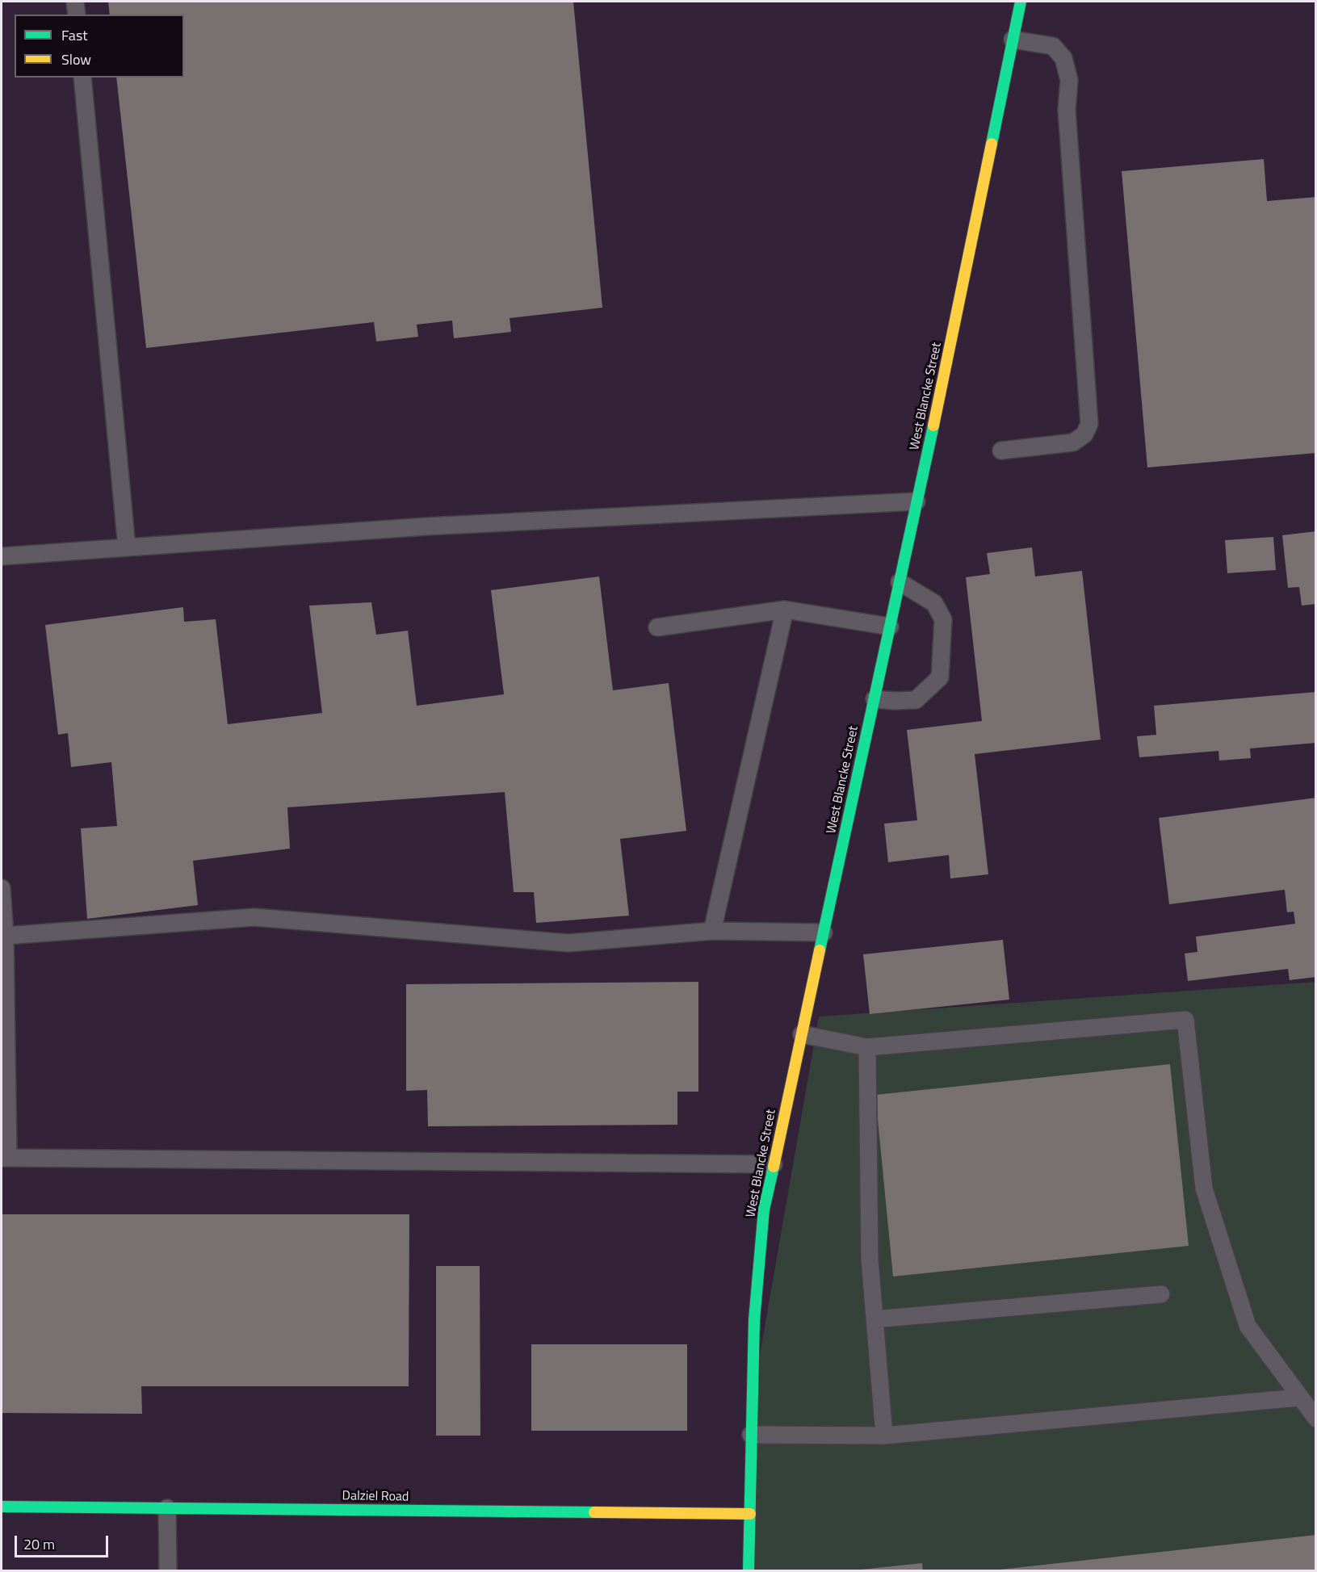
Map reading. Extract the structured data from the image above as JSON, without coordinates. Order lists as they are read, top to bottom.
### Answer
{
  "streets": {
    "street": ["West Blancke Street", "Dalziel Road"]
  },
  "crossings": [
    ["West Blancke Street", "Dalziel Road"]
  ],
  "legend": ["Fast", "Slow"],
  "scale_bar": "20 m"
}
